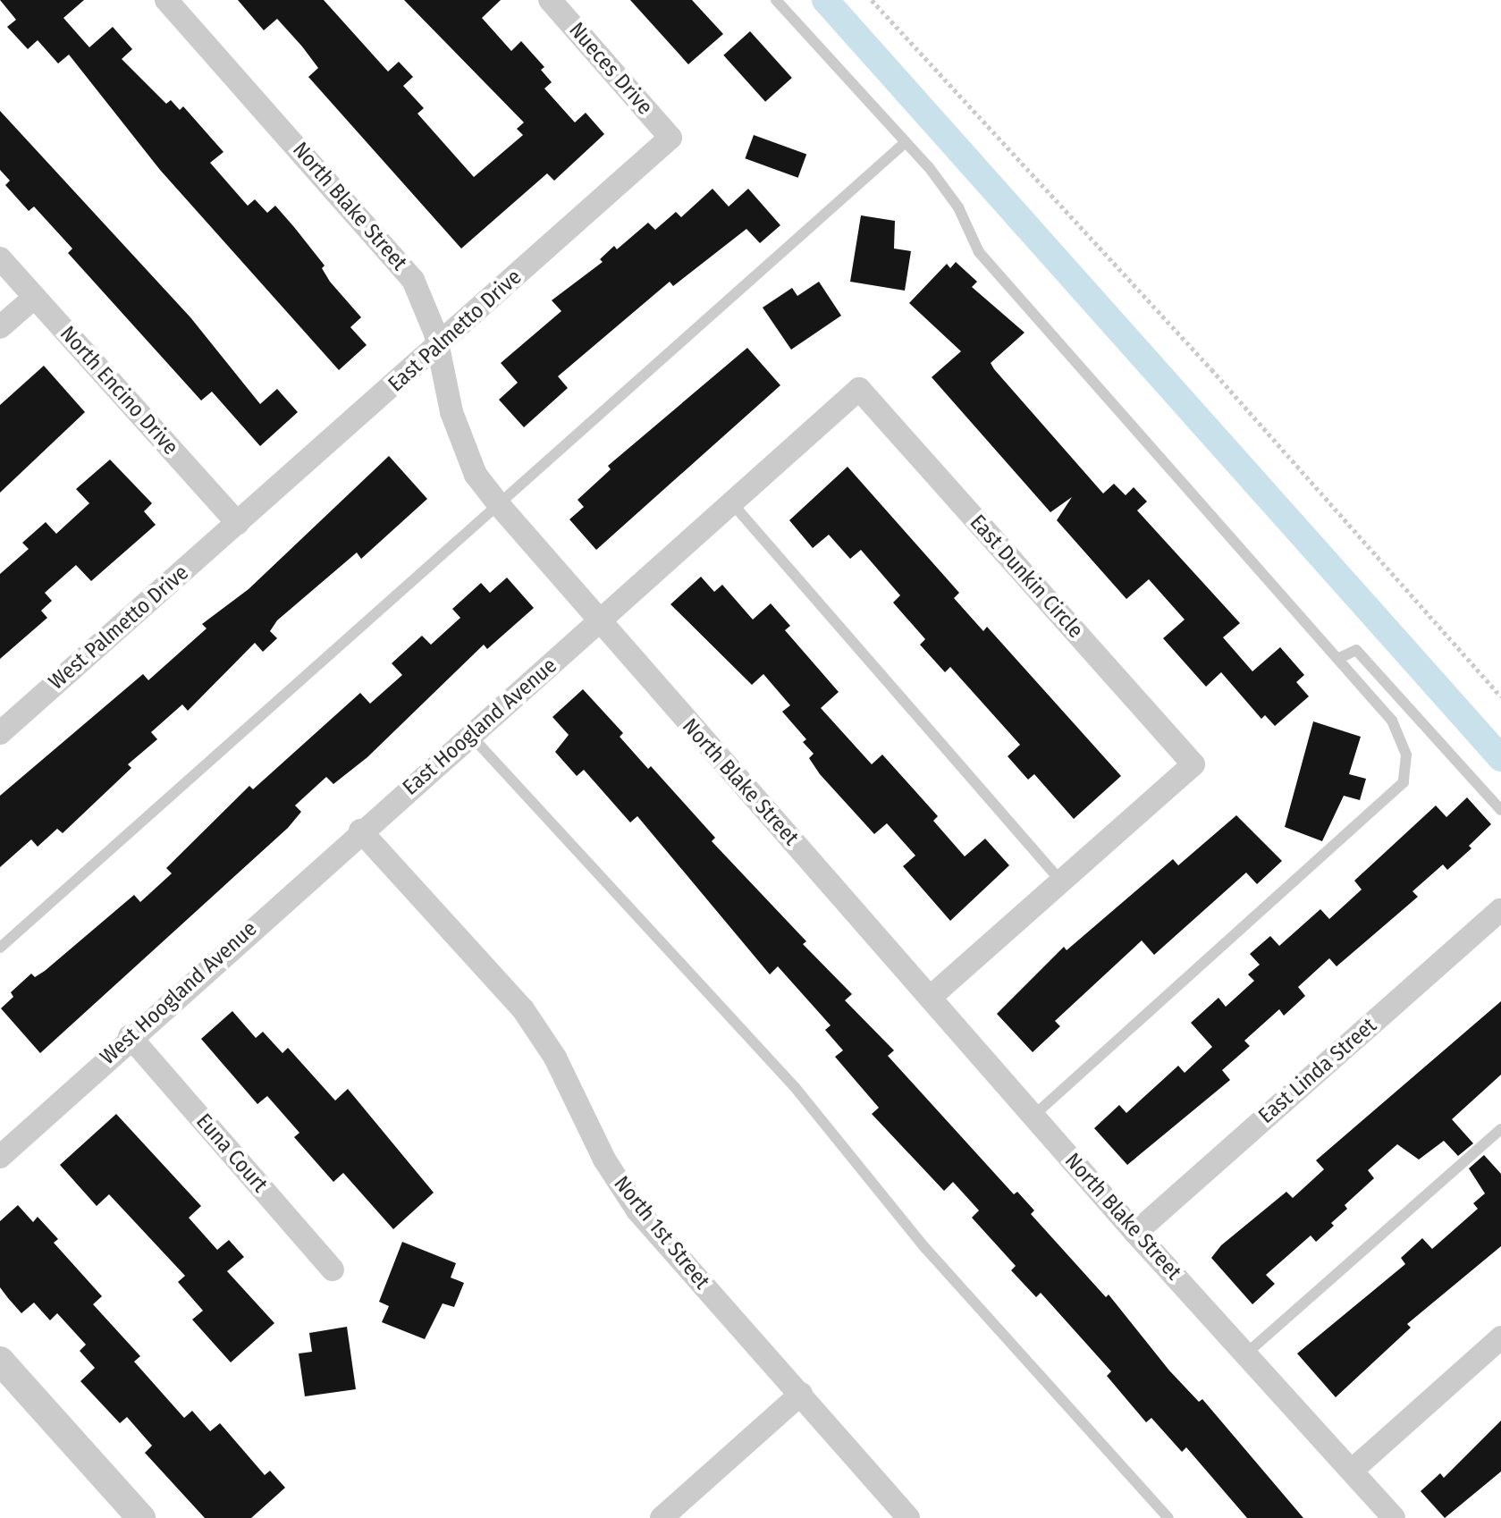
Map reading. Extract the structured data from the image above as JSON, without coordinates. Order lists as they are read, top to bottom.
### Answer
{
  "streets": {
    "street": [
      "Nueces Drive",
      "North Blake Street",
      "East Palmetto Drive",
      "North Encino Drive",
      "East Dunkin Circle",
      "West Palmetto Drive",
      "East Hoogland Avenue",
      "West Hoogland Avenue",
      "East Linda Street",
      "Euna Court",
      "North 1st Street"
    ]
  },
  "crossings": [
    ["Nueces Drive", "East Palmetto Drive"],
    ["North Blake Street", "East Palmetto Drive"],
    ["North Blake Street", "East Dunkin Circle"],
    ["North Blake Street", "East Hoogland Avenue"],
    ["North Blake Street", "East Linda Street"],
    ["East Palmetto Drive", "North Encino Drive"],
    ["East Palmetto Drive", "West Palmetto Drive"],
    ["North Encino Drive", "West Palmetto Drive"],
    ["East Dunkin Circle", "East Hoogland Avenue"],
    ["East Hoogland Avenue", "West Hoogland Avenue"],
    ["East Hoogland Avenue", "North 1st Street"],
    ["West Hoogland Avenue", "Euna Court"],
    ["West Hoogland Avenue", "North 1st Street"]
  ]
}
